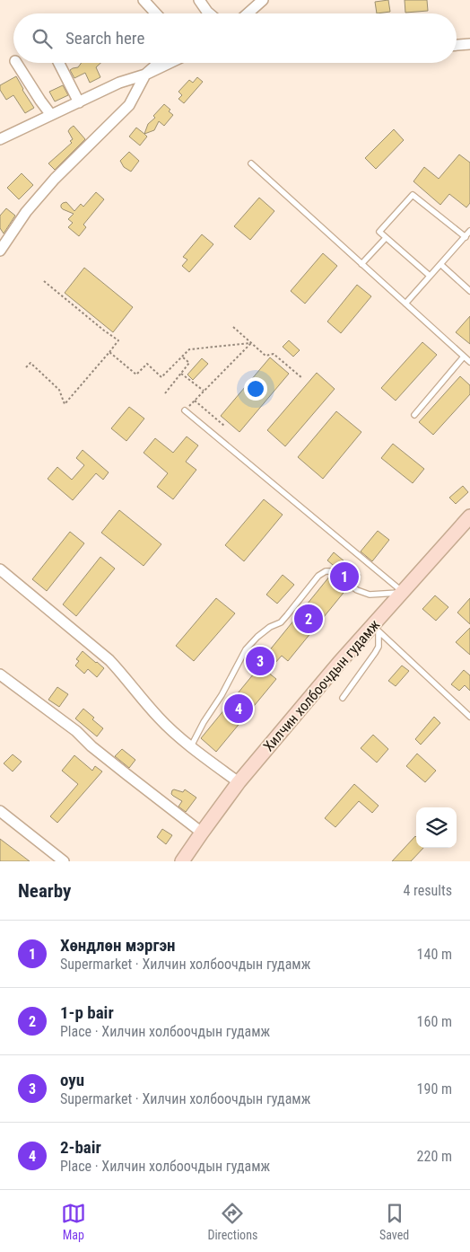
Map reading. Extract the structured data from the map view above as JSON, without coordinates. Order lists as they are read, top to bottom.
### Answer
{
  "streets": {
    "main road": ["Хилчин холбоочдын гудамж"]
  },
  "page": {
    "search": "Search here",
    "pins": [
      "1",
      "2",
      "3",
      "4"
    ],
    "heading": ["Nearby", "4 results"],
    "list": [
      {
        "mark": "1",
        "name": "Хөндлөн мэргэн",
        "note": "Supermarket · Хилчин холбоочдын гудамж",
        "value": "140 m"
      },
      {
        "mark": "2",
        "name": "1-p bair",
        "note": "Place · Хилчин холбоочдын гудамж",
        "value": "160 m"
      },
      {
        "mark": "3",
        "name": "oyu",
        "note": "Supermarket · Хилчин холбоочдын гудамж",
        "value": "190 m"
      },
      {
        "mark": "4",
        "name": "2-bair",
        "note": "Place · Хилчин холбоочдын гудамж",
        "value": "220 m"
      }
    ],
    "nav": ["Map", "Directions", "Saved"]
  }
}
